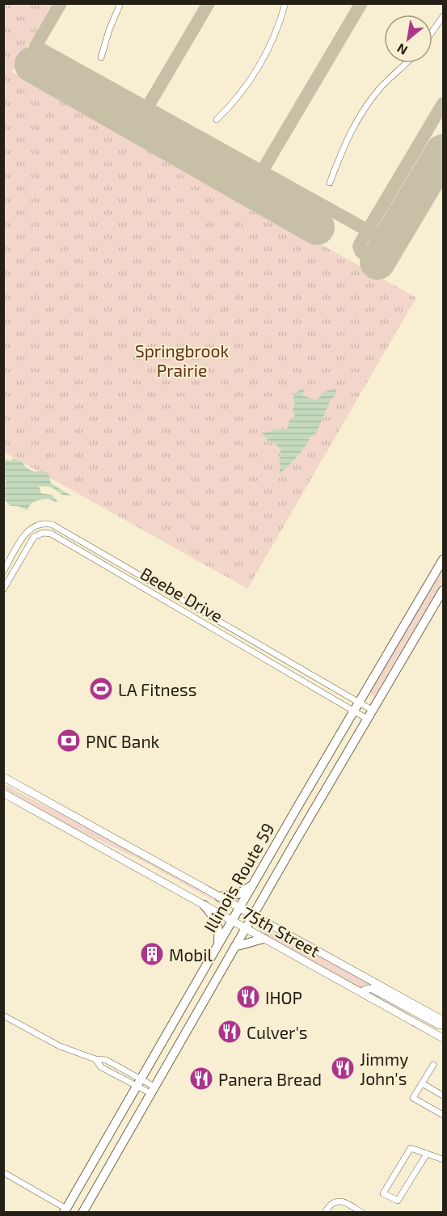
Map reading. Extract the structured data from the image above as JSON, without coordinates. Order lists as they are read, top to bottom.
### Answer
{
  "streets": {
    "main road": ["Illinois Route 59", "75th Street"],
    "street": ["Beebe Drive"]
  },
  "crossings": [
    ["Beebe Drive", "Illinois Route 59"],
    ["Illinois Route 59", "75th Street"]
  ],
  "parks": ["Springbrook Prairie"],
  "places": {
    "sports": ["LA Fitness"],
    "bank": ["PNC Bank"],
    "building": ["Mobil"],
    "restaurant": [
      "IHOP",
      "Culver's",
      "Jimmy John's",
      "Panera Bread"
    ]
  },
  "north": "bottom left"
}
